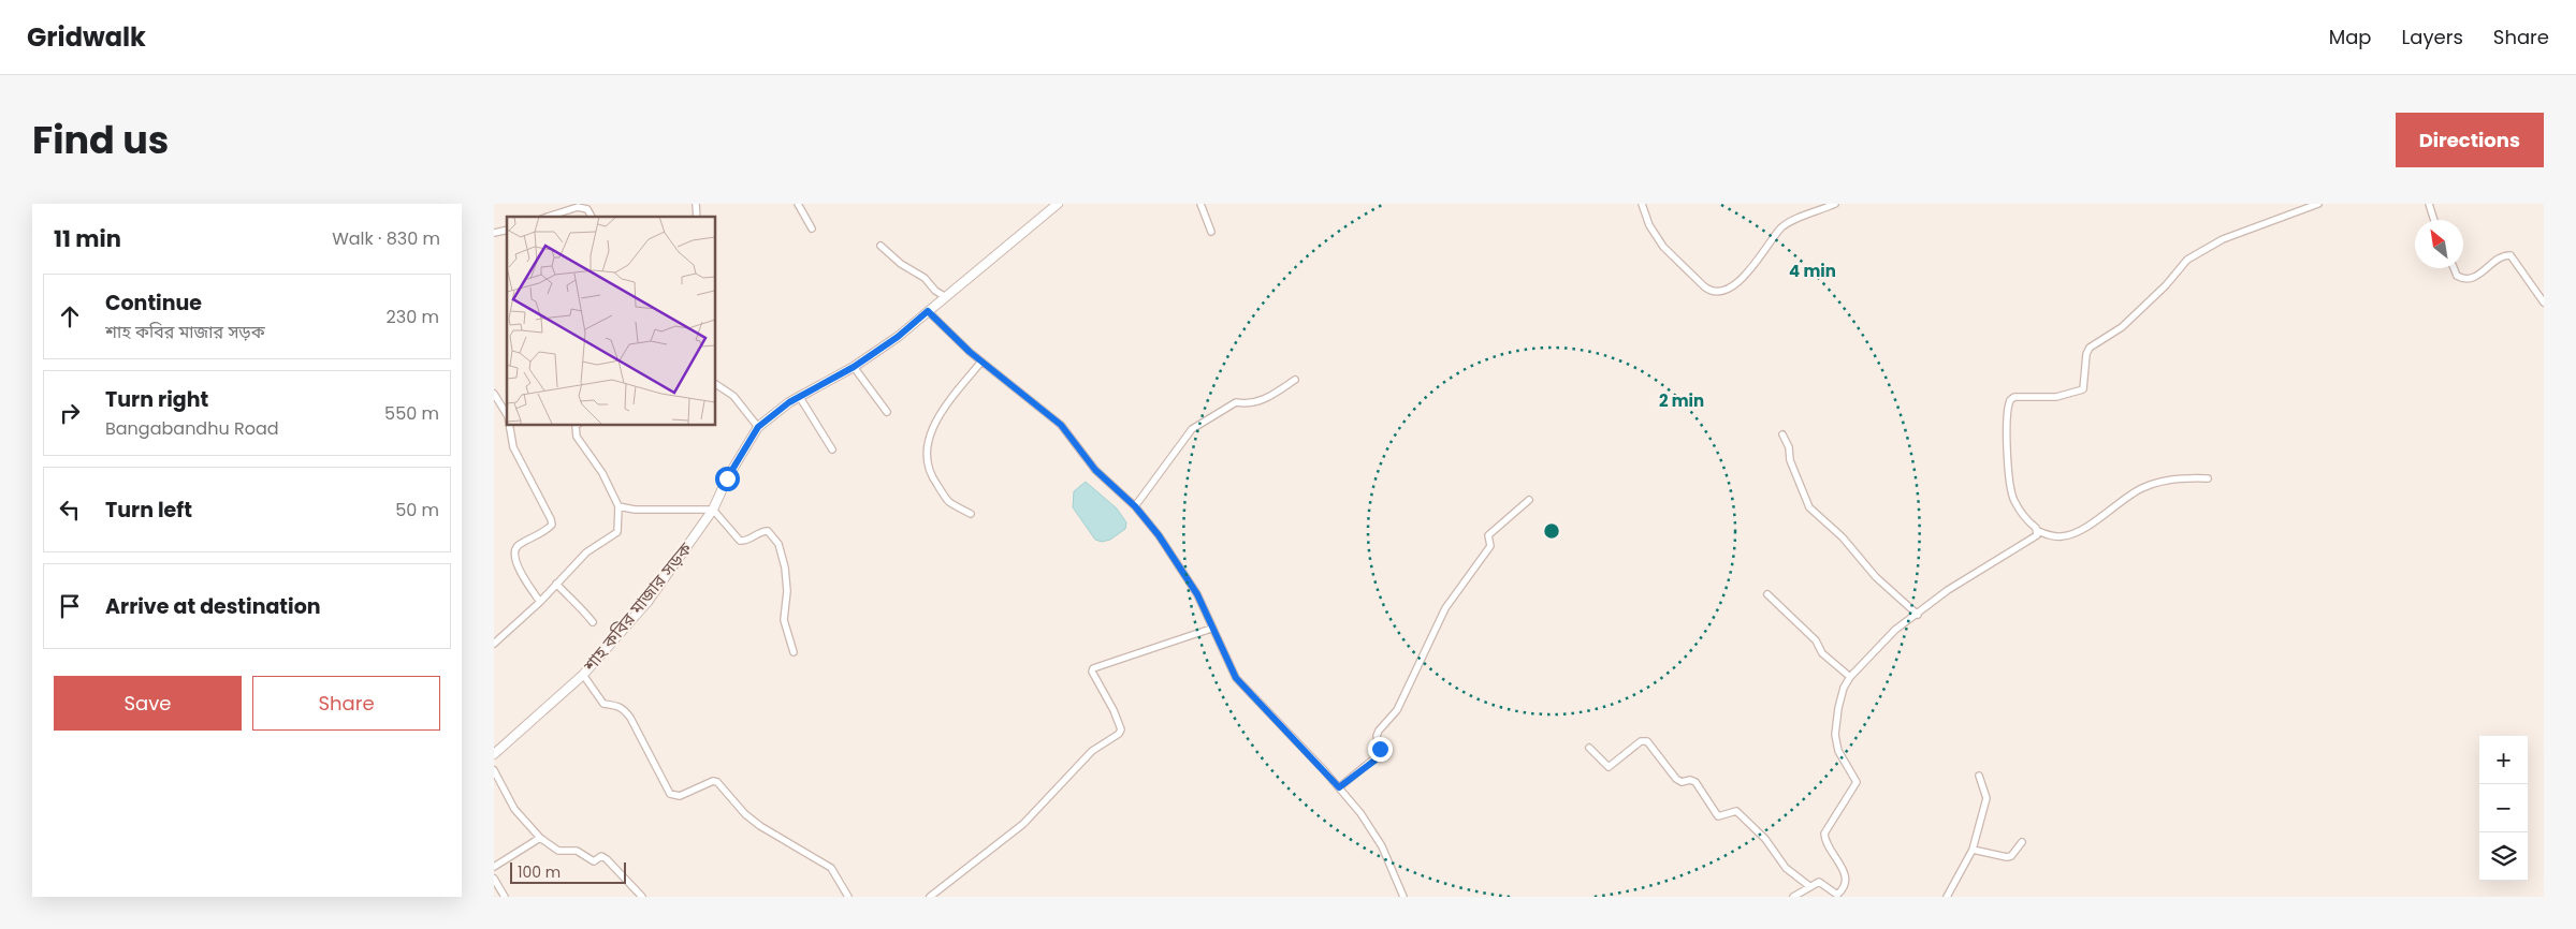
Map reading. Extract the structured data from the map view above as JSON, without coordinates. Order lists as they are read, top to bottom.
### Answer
{
  "streets": {
    "street": ["শাহ কবির মাজার সড়ক"]
  },
  "scale_bar": "100 m",
  "north": "top left",
  "page": {
    "header": "Gridwalk",
    "nav": ["Map", "Layers", "Share"],
    "title": "Find us",
    "buttons": [
      "Directions",
      ["Save", "Share"]
    ],
    "heading": ["11 min", "Walk · 830 m"],
    "list": [
      ["Continue", "শাহ কবির মাজার সড়ক", "230 m"],
      ["Turn right", "Bangabandhu Road", "550 m"],
      ["Turn left", "50 m"],
      "Arrive at destination"
    ],
    "map_buttons": ["+", "−"],
    "scale": "100 m"
  },
  "rings": ["4 min", "2 min"]
}
